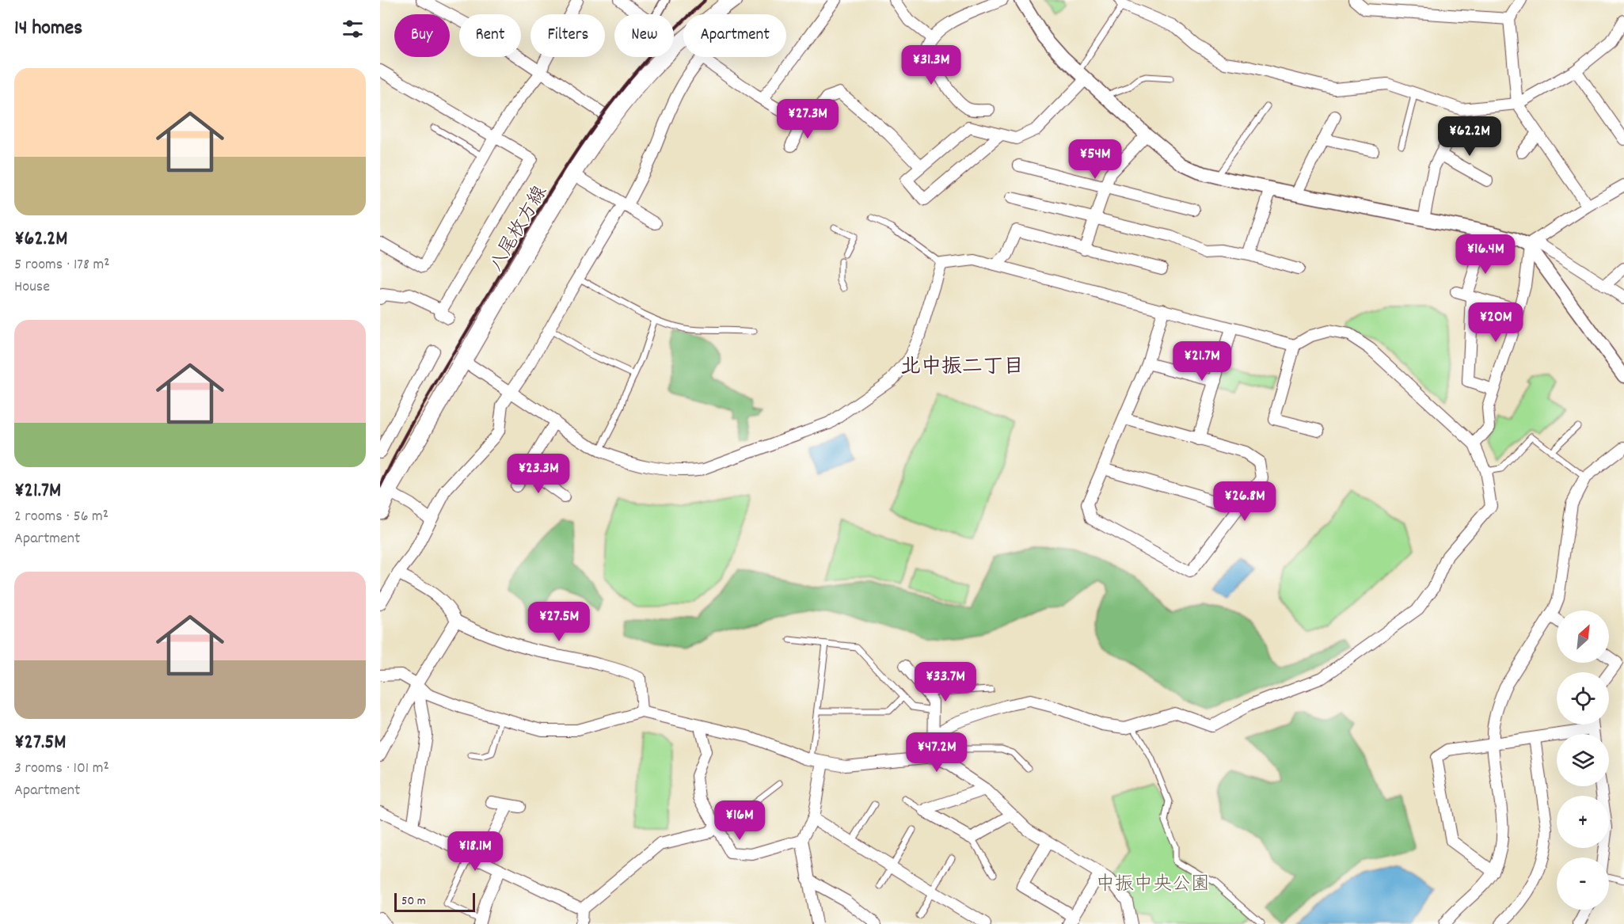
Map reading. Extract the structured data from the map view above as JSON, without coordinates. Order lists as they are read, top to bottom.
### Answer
{
  "streets": {
    "main road": ["八尾枚方線"]
  },
  "districts": ["北中振二丁目"],
  "parks": ["中振中央公園"],
  "scale_bar": "50 m",
  "north": "top right",
  "page": {
    "heading": "14 homes",
    "chip": [
      "Buy",
      "Rent",
      "Filters",
      "New",
      "Apartment"
    ],
    "price": [
      "¥31.3M",
      "¥27.3M",
      "¥62.2M",
      "¥54M",
      "¥16.4M",
      "¥20M",
      "¥21.7M",
      "¥23.3M",
      "¥26.8M",
      "¥27.5M",
      "¥33.7M",
      "¥47.2M",
      "¥16M",
      "¥18.1M"
    ],
    "list": [
      {
        "name": "¥62.2M",
        "note": "5 rooms · 178 m² · House"
      },
      {
        "name": "¥21.7M",
        "note": "2 rooms · 56 m² · Apartment"
      },
      {
        "name": "¥27.5M",
        "note": "3 rooms · 101 m² · Apartment"
      }
    ],
    "map_buttons": ["+", "−"],
    "scale": "50 m"
  }
}
